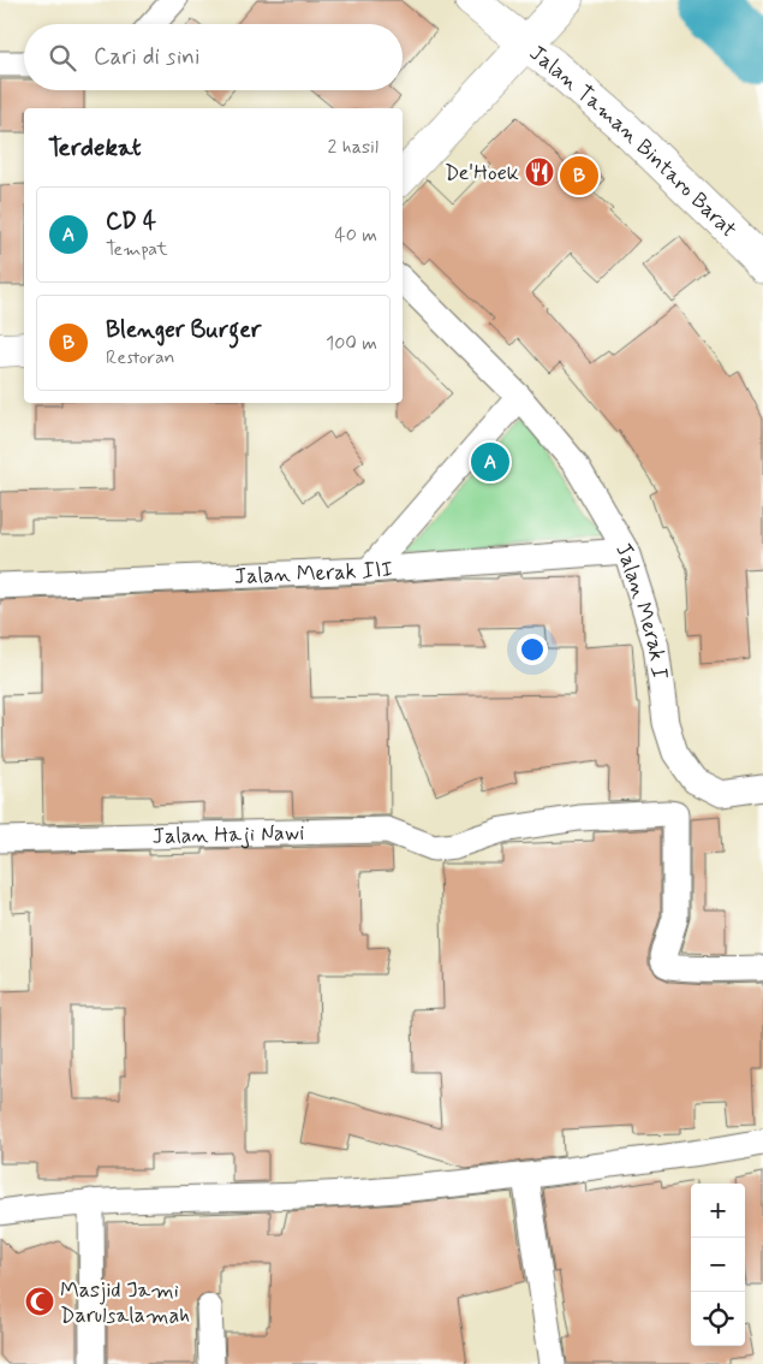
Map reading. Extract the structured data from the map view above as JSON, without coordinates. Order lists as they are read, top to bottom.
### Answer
{
  "streets": {
    "main road": ["Jalan Taman Bintaro Barat"],
    "street": ["Jalan Merak III", "Jalan Merak I", "Jalan Haji Nawi"]
  },
  "crossings": [
    ["Jalan Merak III", "Jalan Merak I"]
  ],
  "places": {
    "restaurant": ["De'Hoek"],
    "mosque": ["Masjid Jami Darulsalamah"]
  },
  "page": {
    "search": "Cari di sini",
    "heading": ["Terdekat", "2 hasil"],
    "pins": ["B", "A"],
    "list": [
      {
        "mark": "A",
        "name": "CD 4",
        "note": "Tempat",
        "value": "40 m"
      },
      {
        "mark": "B",
        "name": "Blenger Burger",
        "note": "Restoran",
        "value": "100 m"
      }
    ],
    "map_buttons": ["+", "−"]
  }
}
